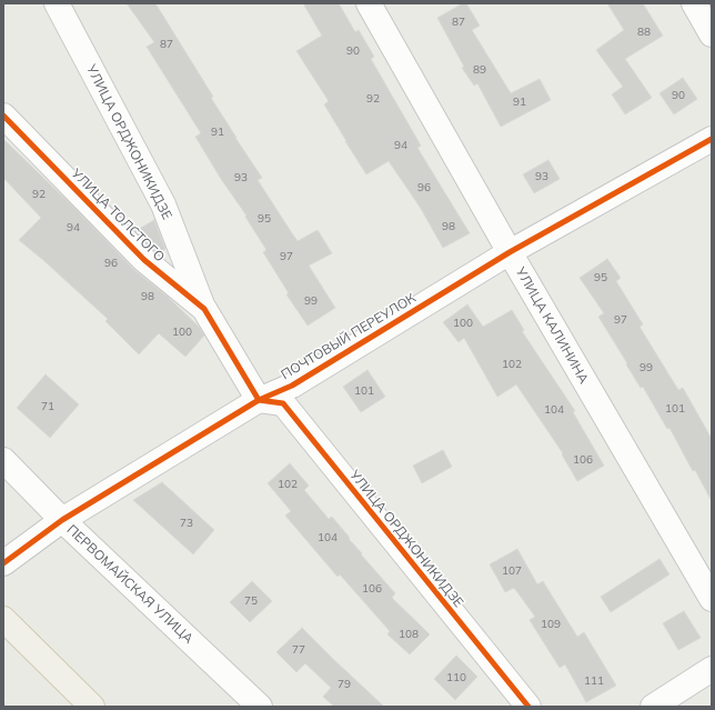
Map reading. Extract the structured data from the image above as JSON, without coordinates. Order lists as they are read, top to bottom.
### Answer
{
  "streets": {
    "street": [
      "УЛИЦА ОРДЖОНИКИДЗЕ",
      "УЛИЦА ТОЛСТОГО",
      "УЛИЦА КАЛИНИНА",
      "ПОЧТОВЫЙ ПЕРЕУЛОК",
      "ПЕРВОМАЙСКАЯ УЛИЦА"
    ]
  },
  "crossings": [
    ["УЛИЦА ОРДЖОНИКИДЗЕ", "УЛИЦА ТОЛСТОГО"],
    ["УЛИЦА ОРДЖОНИКИДЗЕ", "ПОЧТОВЫЙ ПЕРЕУЛОК"],
    ["УЛИЦА ТОЛСТОГО", "ПОЧТОВЫЙ ПЕРЕУЛОК"],
    ["УЛИЦА КАЛИНИНА", "ПОЧТОВЫЙ ПЕРЕУЛОК"],
    ["ПОЧТОВЫЙ ПЕРЕУЛОК", "ПЕРВОМАЙСКАЯ УЛИЦА"]
  ],
  "house_numbers": [
    "87",
    "88",
    "87",
    "90",
    "89",
    "90",
    "92",
    "91",
    "91",
    "94",
    "93",
    "93",
    "96",
    "92",
    "95",
    "98",
    "94",
    "97",
    "96",
    "95",
    "98",
    "99",
    "97",
    "100",
    "100",
    "102",
    "99",
    "101",
    "71",
    "101",
    "104",
    "106",
    "102",
    "73",
    "104",
    "107",
    "106",
    "75",
    "109",
    "108",
    "77",
    "110",
    "111",
    "79"
  ]
}
